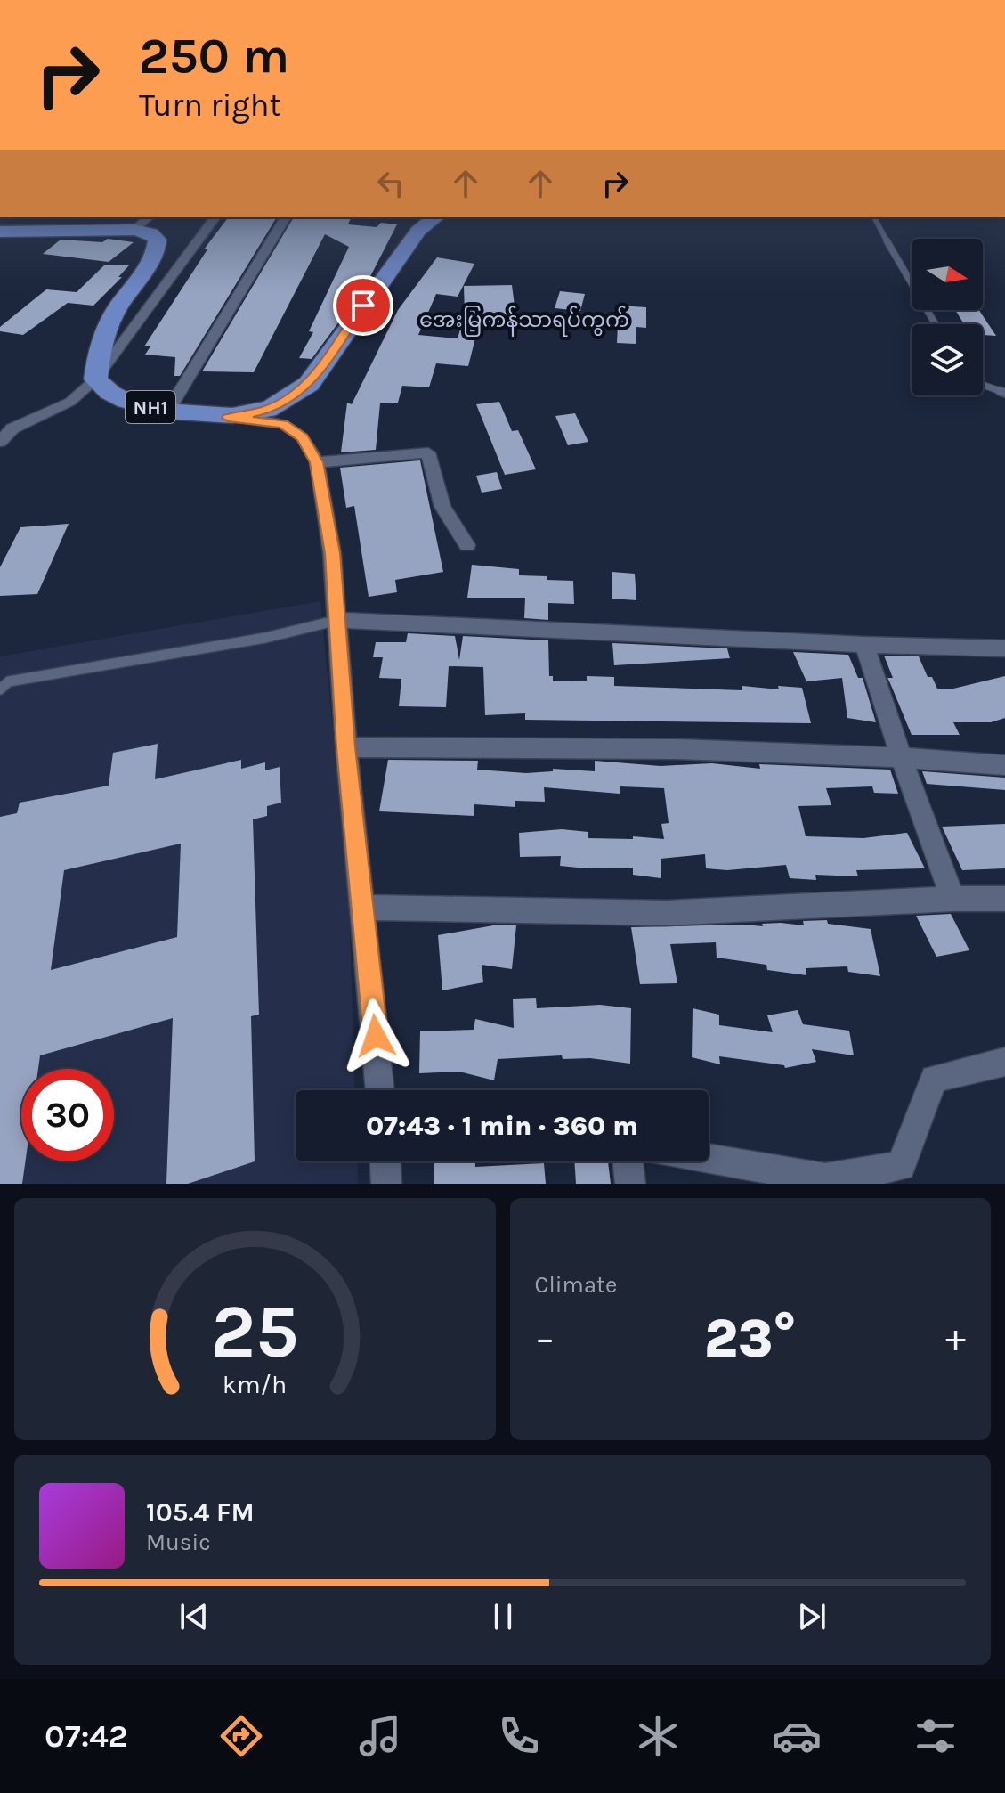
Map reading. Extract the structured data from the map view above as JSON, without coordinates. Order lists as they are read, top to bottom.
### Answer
{
  "streets": {
    "highway": ["NH1"]
  },
  "districts": ["အေးမြကန်သာရပ်ကွက်"],
  "north": "right",
  "page": {
    "turn": ["250 m", "Turn right"],
    "limit": "30",
    "trip": "07:43 · 1 min · 360 m",
    "tile": "Climate",
    "heat": ["−", "23°", "+"],
    "song": ["105.4 FM", "Music"],
    "tabs": "07:42",
    "gauge": ["25", "km/h"]
  }
}
